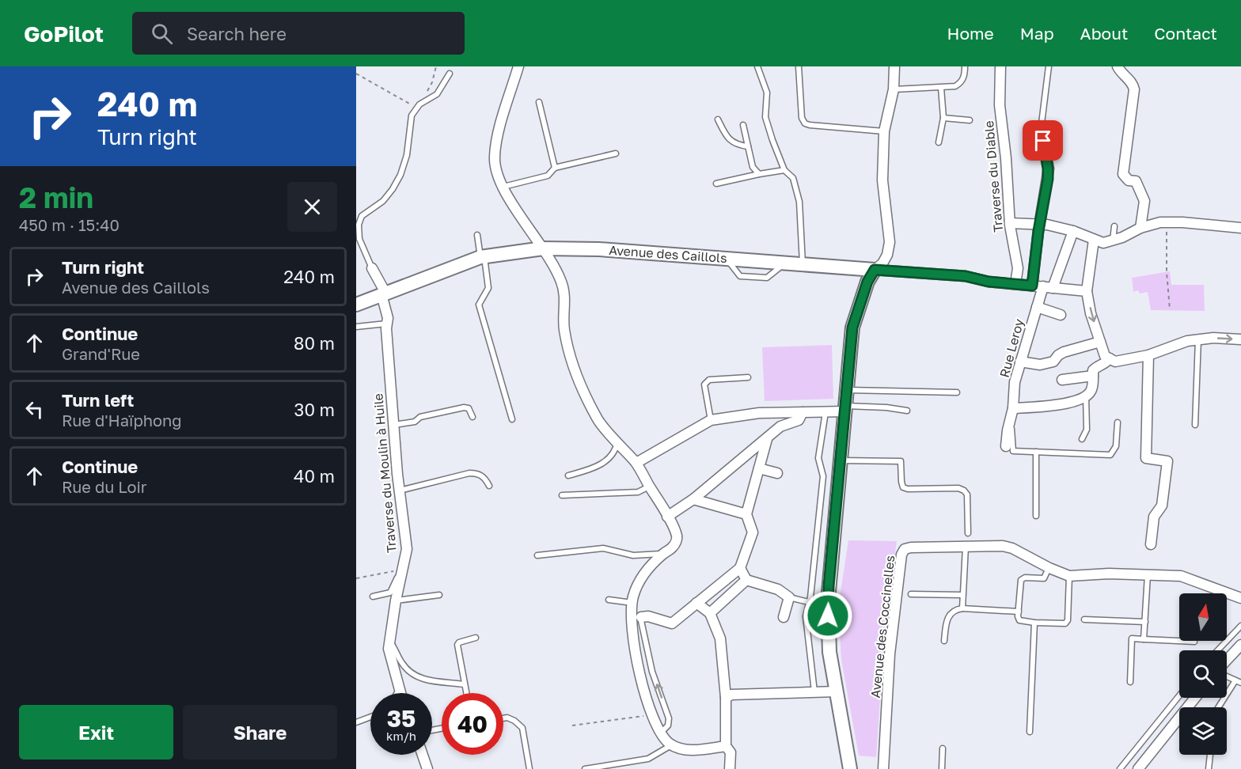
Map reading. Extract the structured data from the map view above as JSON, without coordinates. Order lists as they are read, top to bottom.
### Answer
{
  "streets": {
    "street": [
      "Traverse du Diable",
      "Avenue des Caillols",
      "Rue Leroy",
      "Traverse du Moulin à Huile",
      "Avenue des Coccinelles"
    ]
  },
  "crossings": [
    ["Traverse du Diable", "Avenue des Caillols"],
    ["Avenue des Caillols", "Rue Leroy"],
    ["Avenue des Caillols", "Traverse du Moulin à Huile"]
  ],
  "north": "top",
  "page": {
    "header": "GoPilot",
    "search": "Search here",
    "nav": [
      "Home",
      "Map",
      "About",
      "Contact"
    ],
    "turn": ["240 m", "Turn right"],
    "heading": ["2 min", "450 m · 15:40"],
    "list": [
      {
        "name": "Turn right",
        "note": "Avenue des Caillols",
        "value": "240 m"
      },
      {
        "name": "Continue",
        "note": "Grand'Rue",
        "value": "80 m"
      },
      {
        "name": "Turn left",
        "note": "Rue d'Haïphong",
        "value": "30 m"
      },
      {
        "name": "Continue",
        "note": "Rue du Loir",
        "value": "40 m"
      }
    ],
    "speed": "35 km/h",
    "limit": "40",
    "buttons": ["Exit", "Share"]
  }
}
